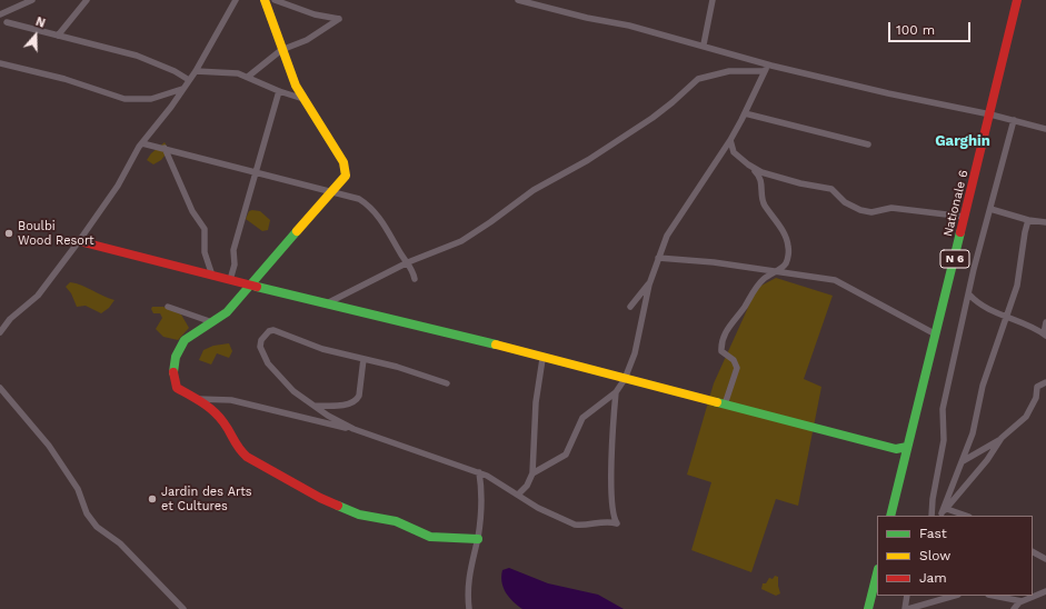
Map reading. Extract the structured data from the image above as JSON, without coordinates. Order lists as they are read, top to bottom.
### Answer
{
  "streets": {
    "street": ["Nationale 6", "N 6"]
  },
  "districts": ["Garghin"],
  "places": ["Boulbi Wood Resort", "Jardin des Arts et Cultures"],
  "legend": ["Fast", "Slow", "Jam"],
  "scale_bar": "100 m",
  "north": "top"
}
